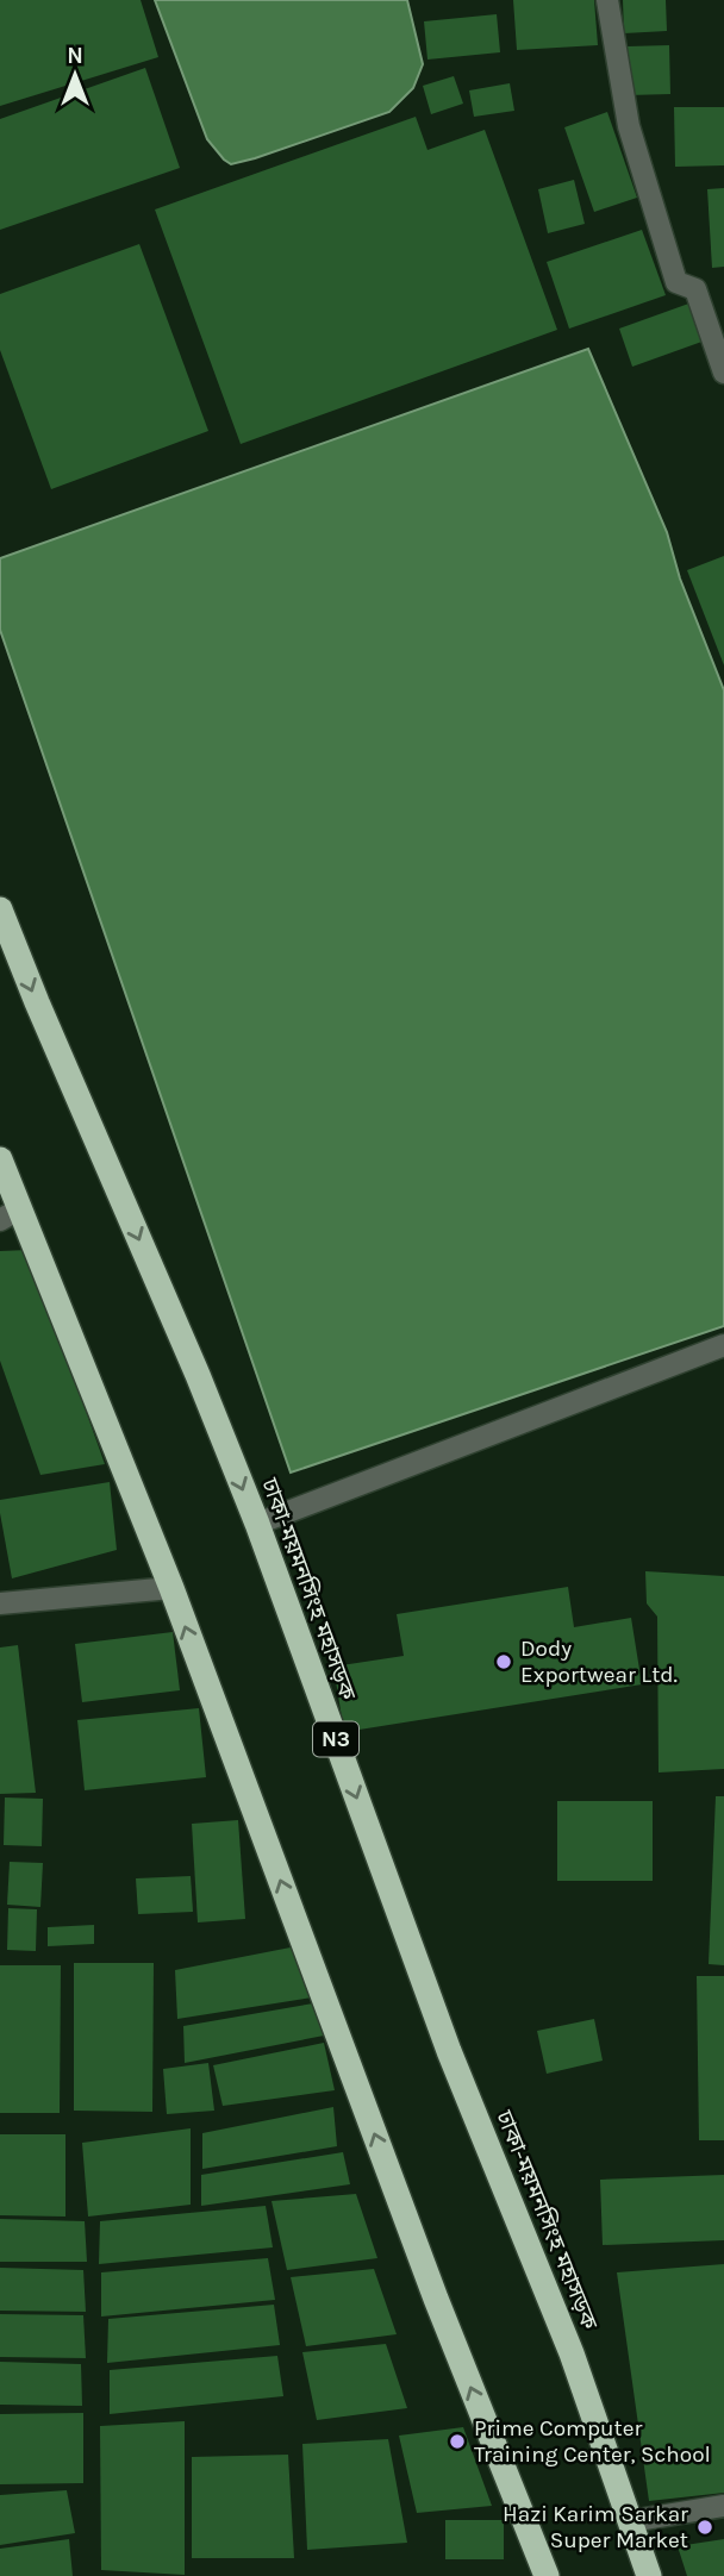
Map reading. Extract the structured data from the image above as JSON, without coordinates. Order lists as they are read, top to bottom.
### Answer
{
  "streets": {
    "highway": ["ঢাকা-ময়মনসিংহ মহাসড়ক", "N3"]
  },
  "places": ["Dody Exportwear Ltd.", "Prime Computer Training Center, School", "Hazi Karim Sarkar Super Market"],
  "north": "top"
}
